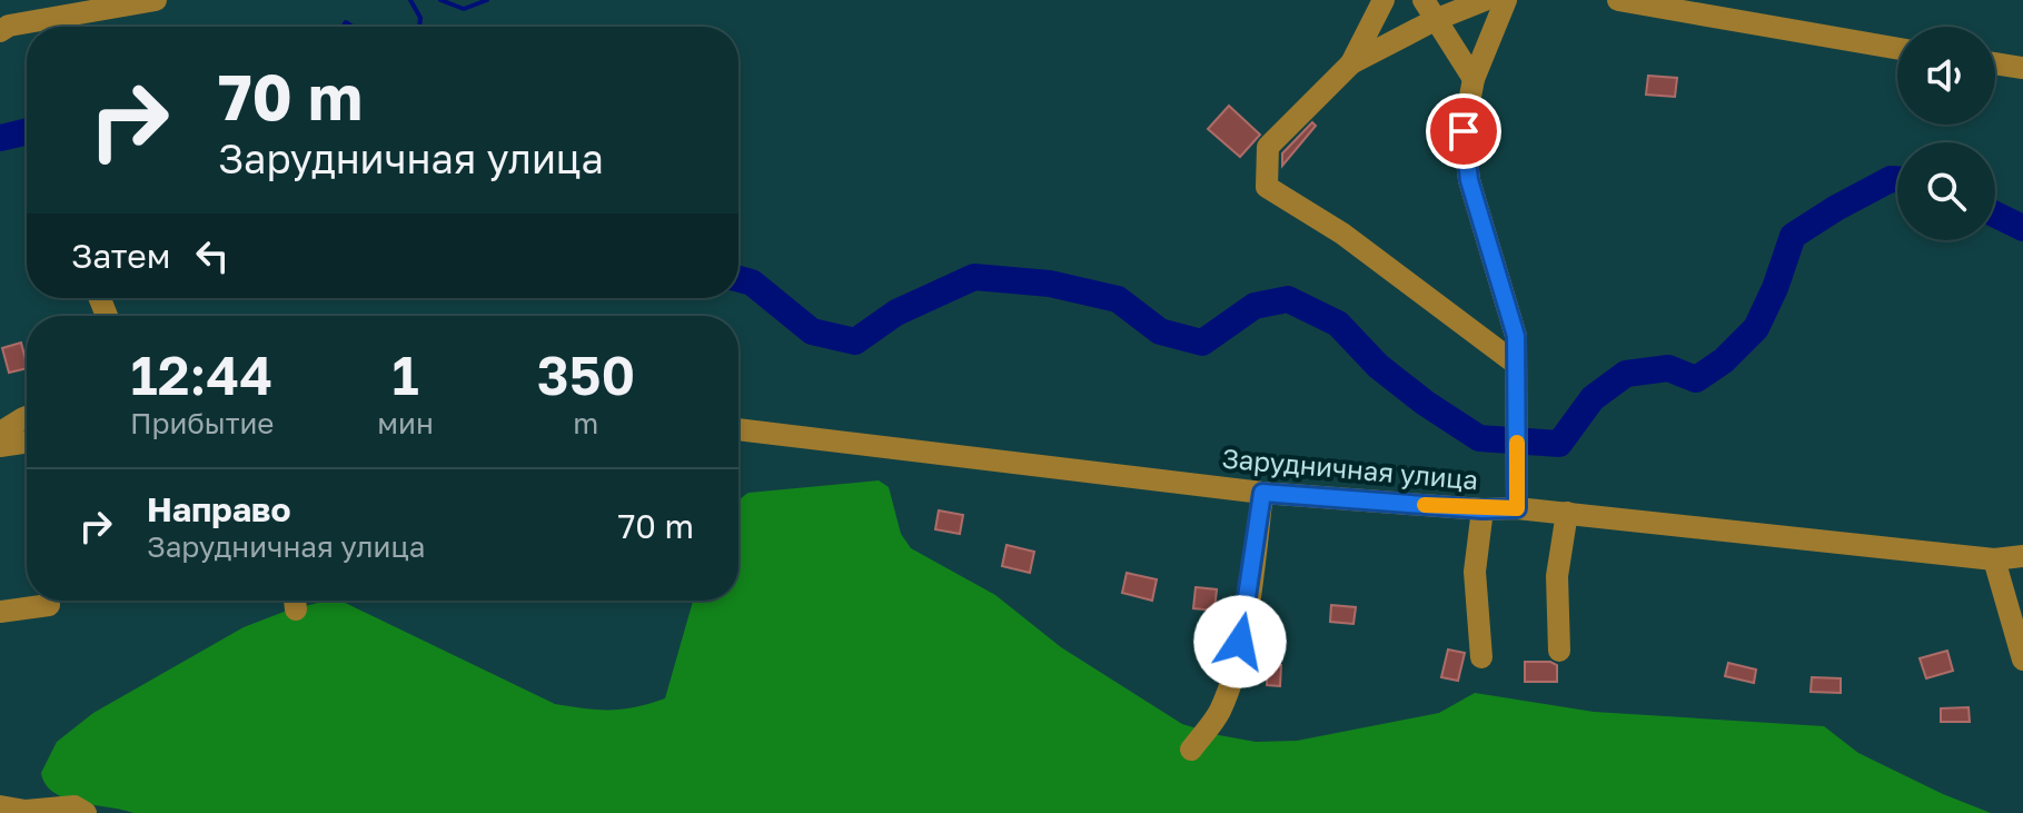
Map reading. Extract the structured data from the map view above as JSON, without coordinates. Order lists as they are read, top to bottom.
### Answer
{
  "streets": {
    "street": ["Зарудничная улица"]
  },
  "page": {
    "turn": ["70 m", "Зарудничная улица"],
    "then": "Затем",
    "eta": [
      "12:44",
      "Прибытие",
      "1",
      "мин",
      "350",
      "m"
    ],
    "list": [
      {
        "name": "Направо",
        "note": "Зарудничная улица",
        "value": "70 m"
      }
    ]
  }
}
